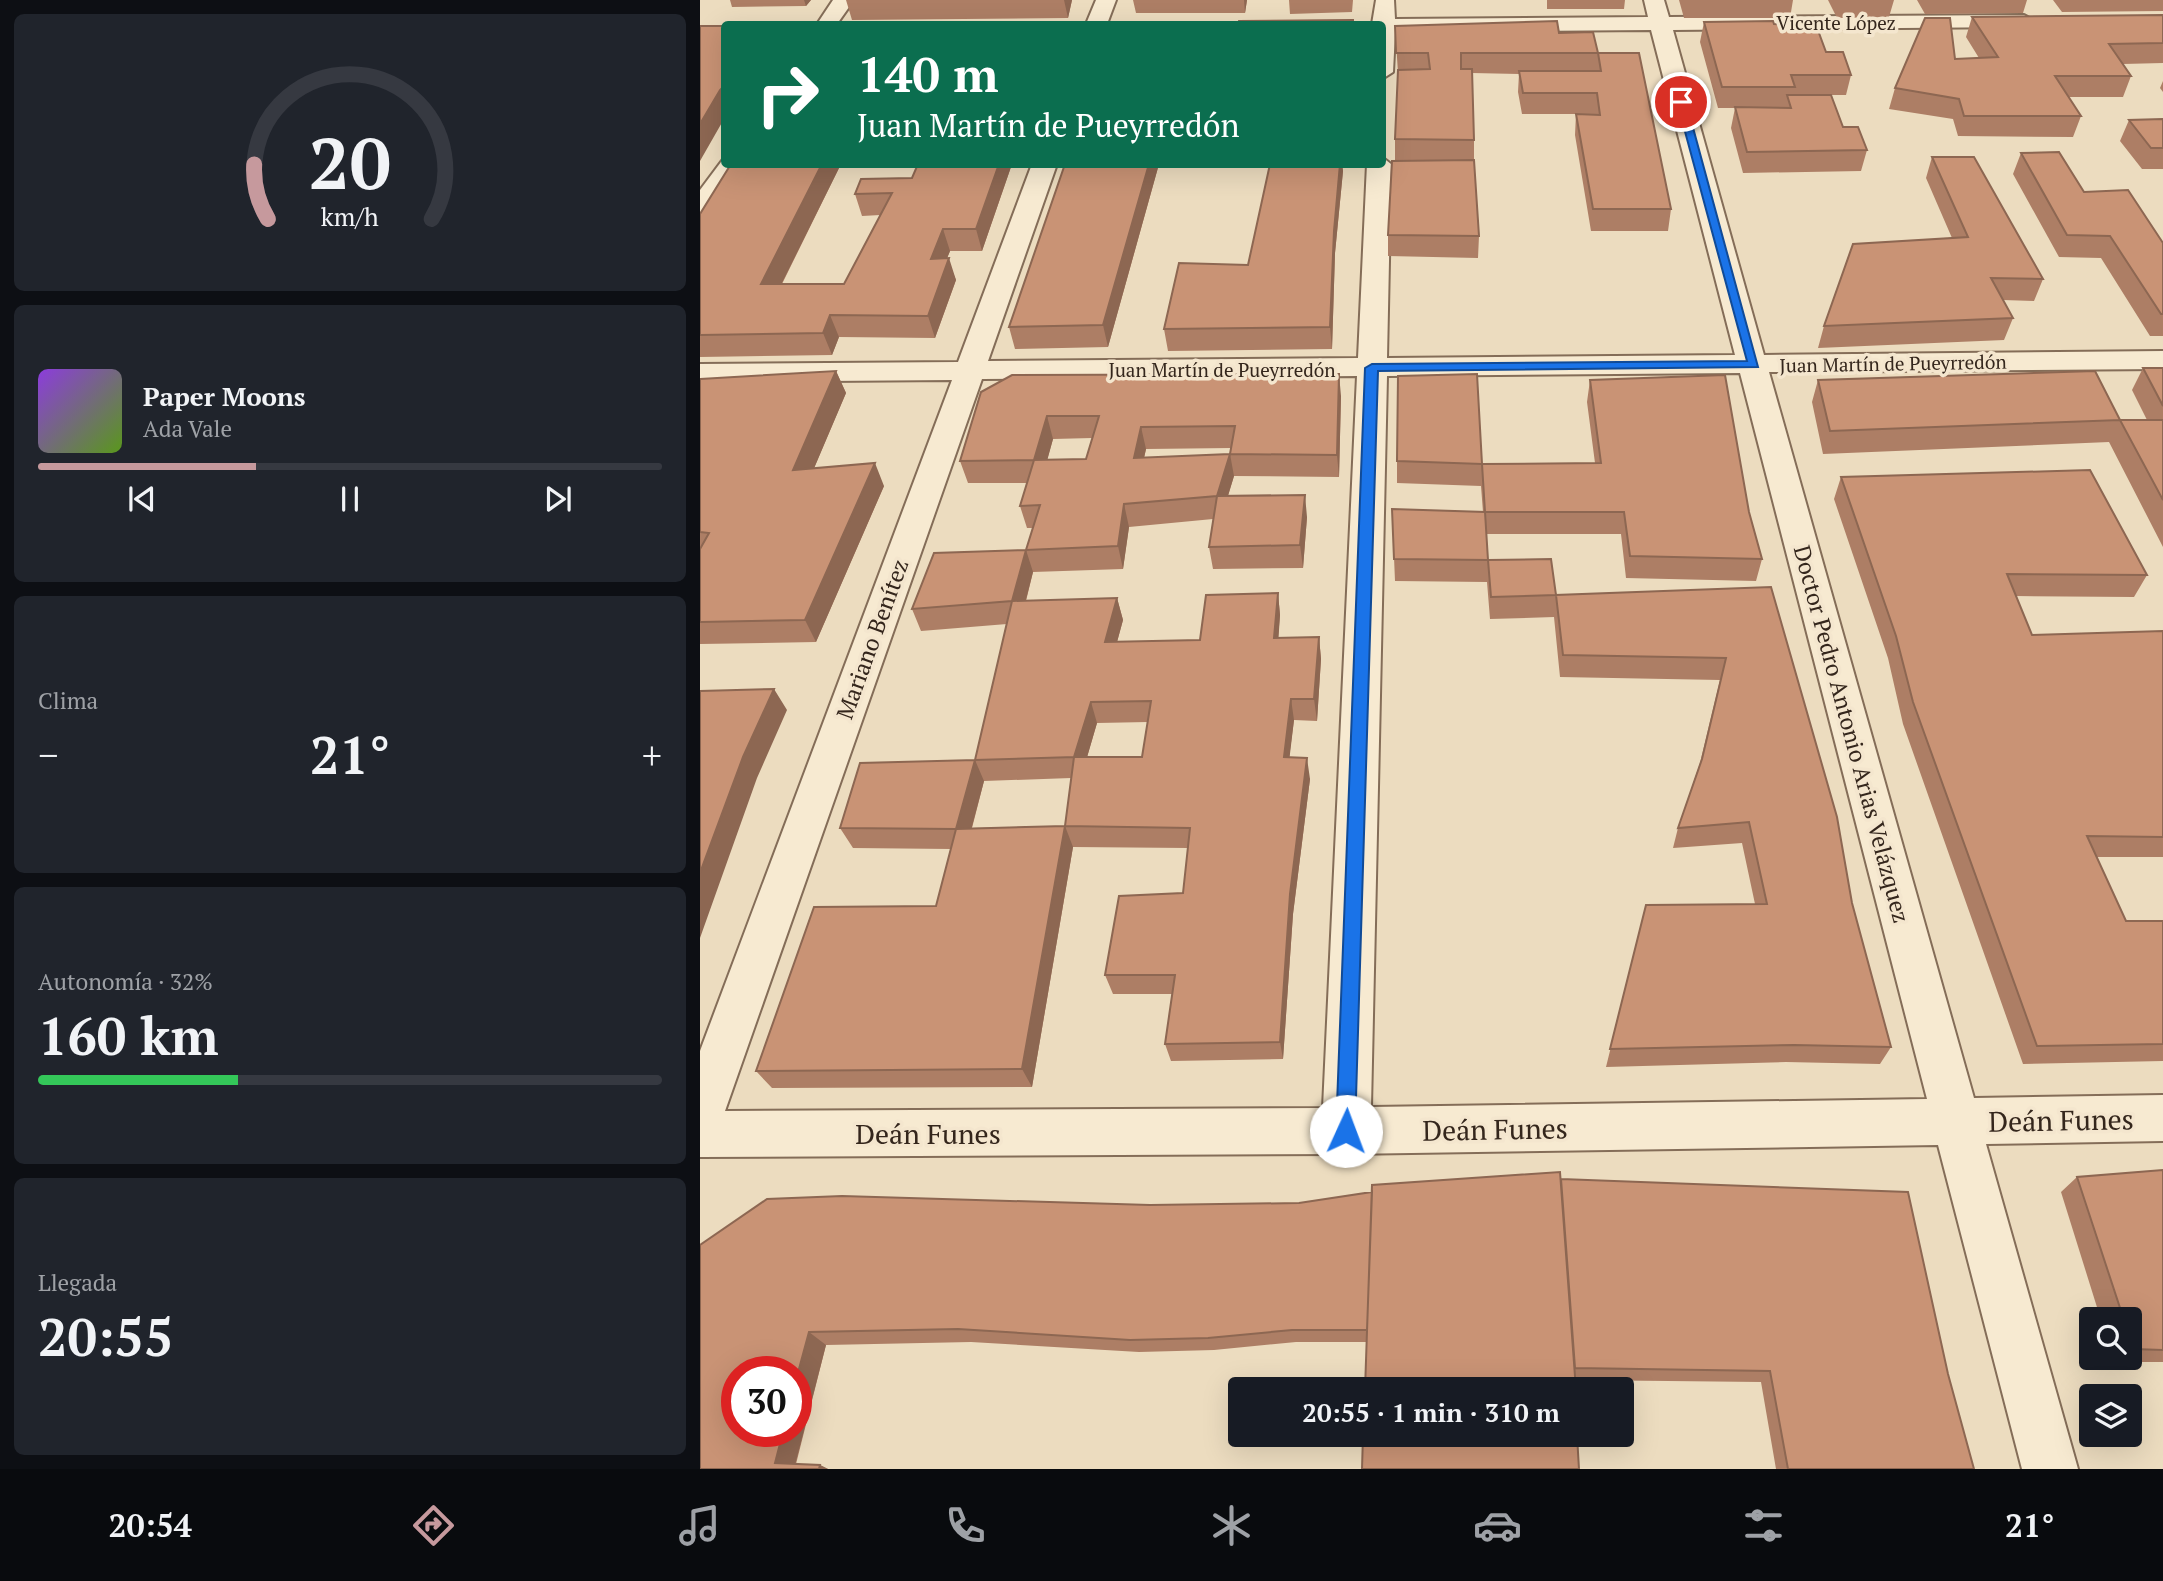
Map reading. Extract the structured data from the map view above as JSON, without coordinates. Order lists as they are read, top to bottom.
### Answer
{
  "streets": {
    "street": [
      "Vicente López",
      "Juan Martín de Pueyrredón",
      "Mariano Benítez",
      "Doctor Pedro Antonio Arias Velázquez",
      "Deán Funes"
    ]
  },
  "crossings": [
    ["Vicente López", "Doctor Pedro Antonio Arias Velázquez"],
    ["Juan Martín de Pueyrredón", "Mariano Benítez"],
    ["Juan Martín de Pueyrredón", "Doctor Pedro Antonio Arias Velázquez"],
    ["Doctor Pedro Antonio Arias Velázquez", "Deán Funes"]
  ],
  "page": {
    "turn": ["140 m", "Juan Martín de Pueyrredón"],
    "song": ["Paper Moons", "Ada Vale"],
    "tile": [
      "Clima",
      ["Autonomía · 32%", "160 km"],
      ["Llegada", "20:55"]
    ],
    "heat": ["−", "21°", "+"],
    "limit": "30",
    "trip": "20:55 · 1 min · 310 m",
    "tabs": ["20:54", "21°"],
    "gauge": ["20", "km/h"]
  }
}
